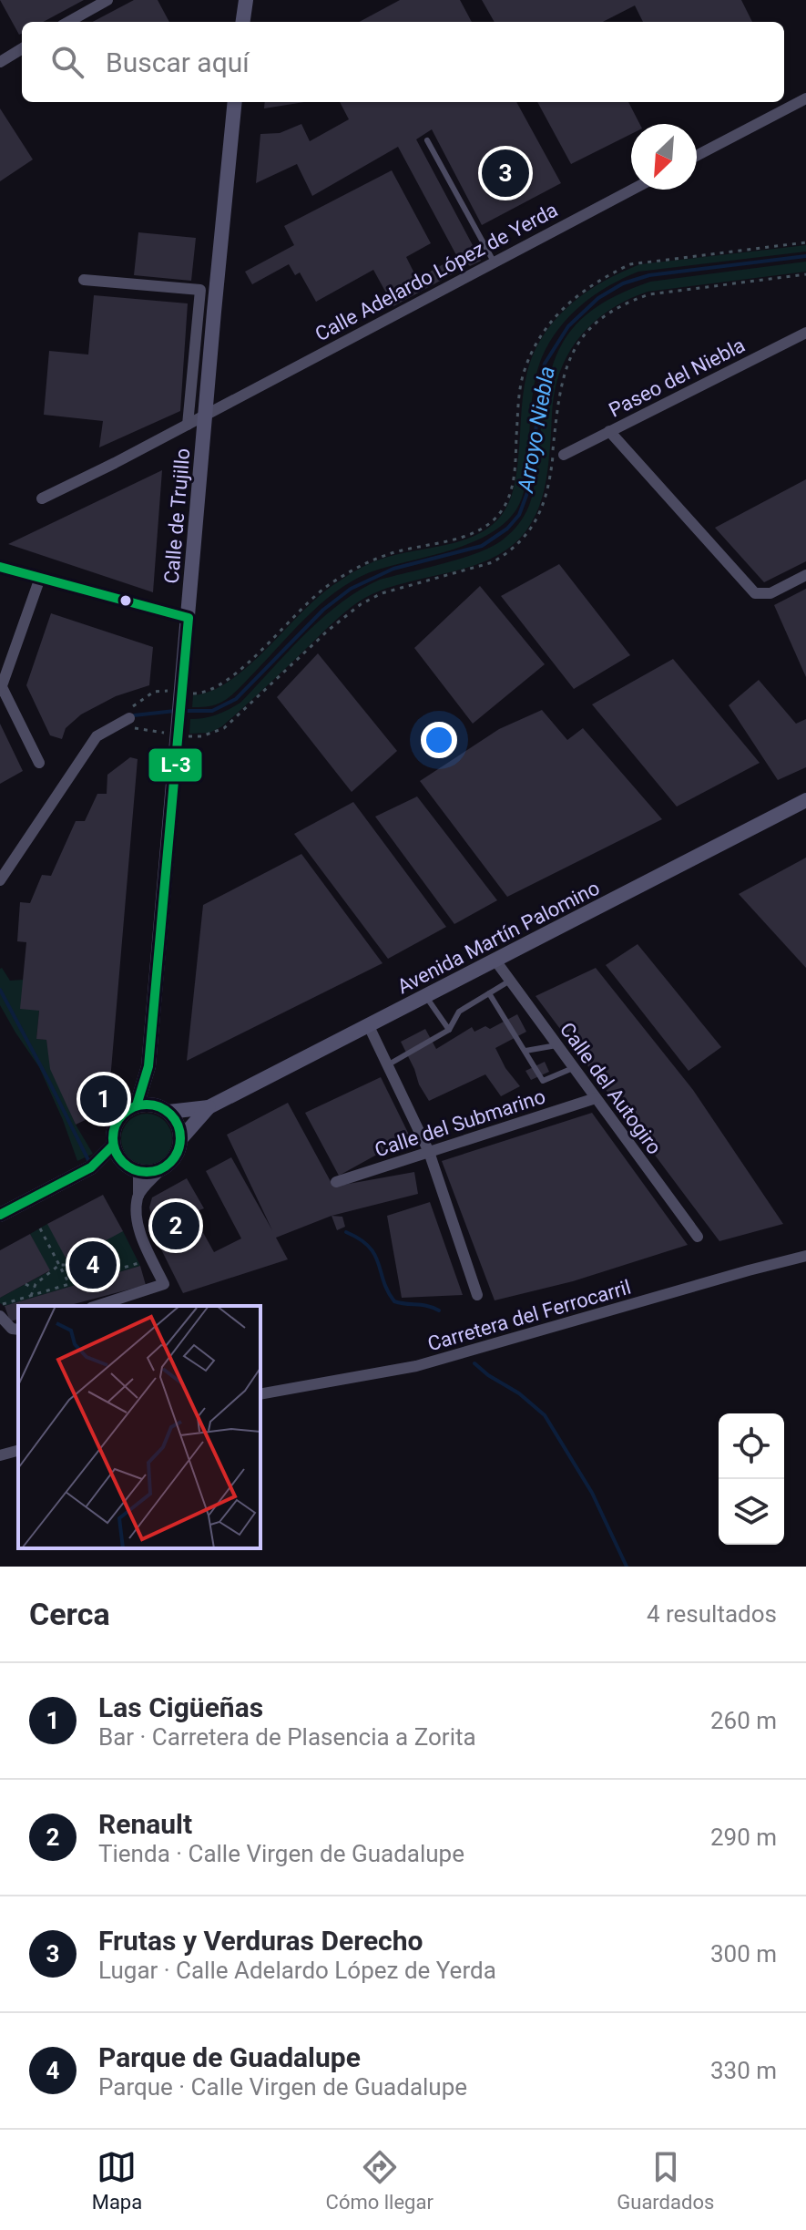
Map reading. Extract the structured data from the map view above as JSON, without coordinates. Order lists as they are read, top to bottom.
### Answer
{
  "streets": {
    "main road": ["Calle de Trujillo", "Avenida Martín Palomino"],
    "street": [
      "Calle Adelardo López de Yerda",
      "Paseo del Niebla",
      "Calle del Autogiro",
      "Calle del Submarino",
      "Carretera del Ferrocarril"
    ]
  },
  "crossings": [
    ["Calle Adelardo López de Yerda", "Calle de Trujillo"],
    ["Avenida Martín Palomino", "Calle del Autogiro"],
    ["Calle del Autogiro", "Calle del Submarino"]
  ],
  "water": ["Arroyo Niebla"],
  "lines": ["transit line L-3"],
  "north": "bottom left",
  "page": {
    "search": "Buscar aquí",
    "pins": [
      "3",
      "1",
      "2",
      "4"
    ],
    "heading": ["Cerca", "4 resultados"],
    "list": [
      {
        "mark": "1",
        "name": "Las Cigüeñas",
        "note": "Bar · Carretera de Plasencia a Zorita",
        "value": "260 m"
      },
      {
        "mark": "2",
        "name": "Renault",
        "note": "Tienda · Calle Virgen de Guadalupe",
        "value": "290 m"
      },
      {
        "mark": "3",
        "name": "Frutas y Verduras Derecho",
        "note": "Lugar · Calle Adelardo López de Yerda",
        "value": "300 m"
      },
      {
        "mark": "4",
        "name": "Parque de Guadalupe",
        "note": "Parque · Calle Virgen de Guadalupe",
        "value": "330 m"
      }
    ],
    "nav": ["Mapa", "Cómo llegar", "Guardados"]
  }
}
